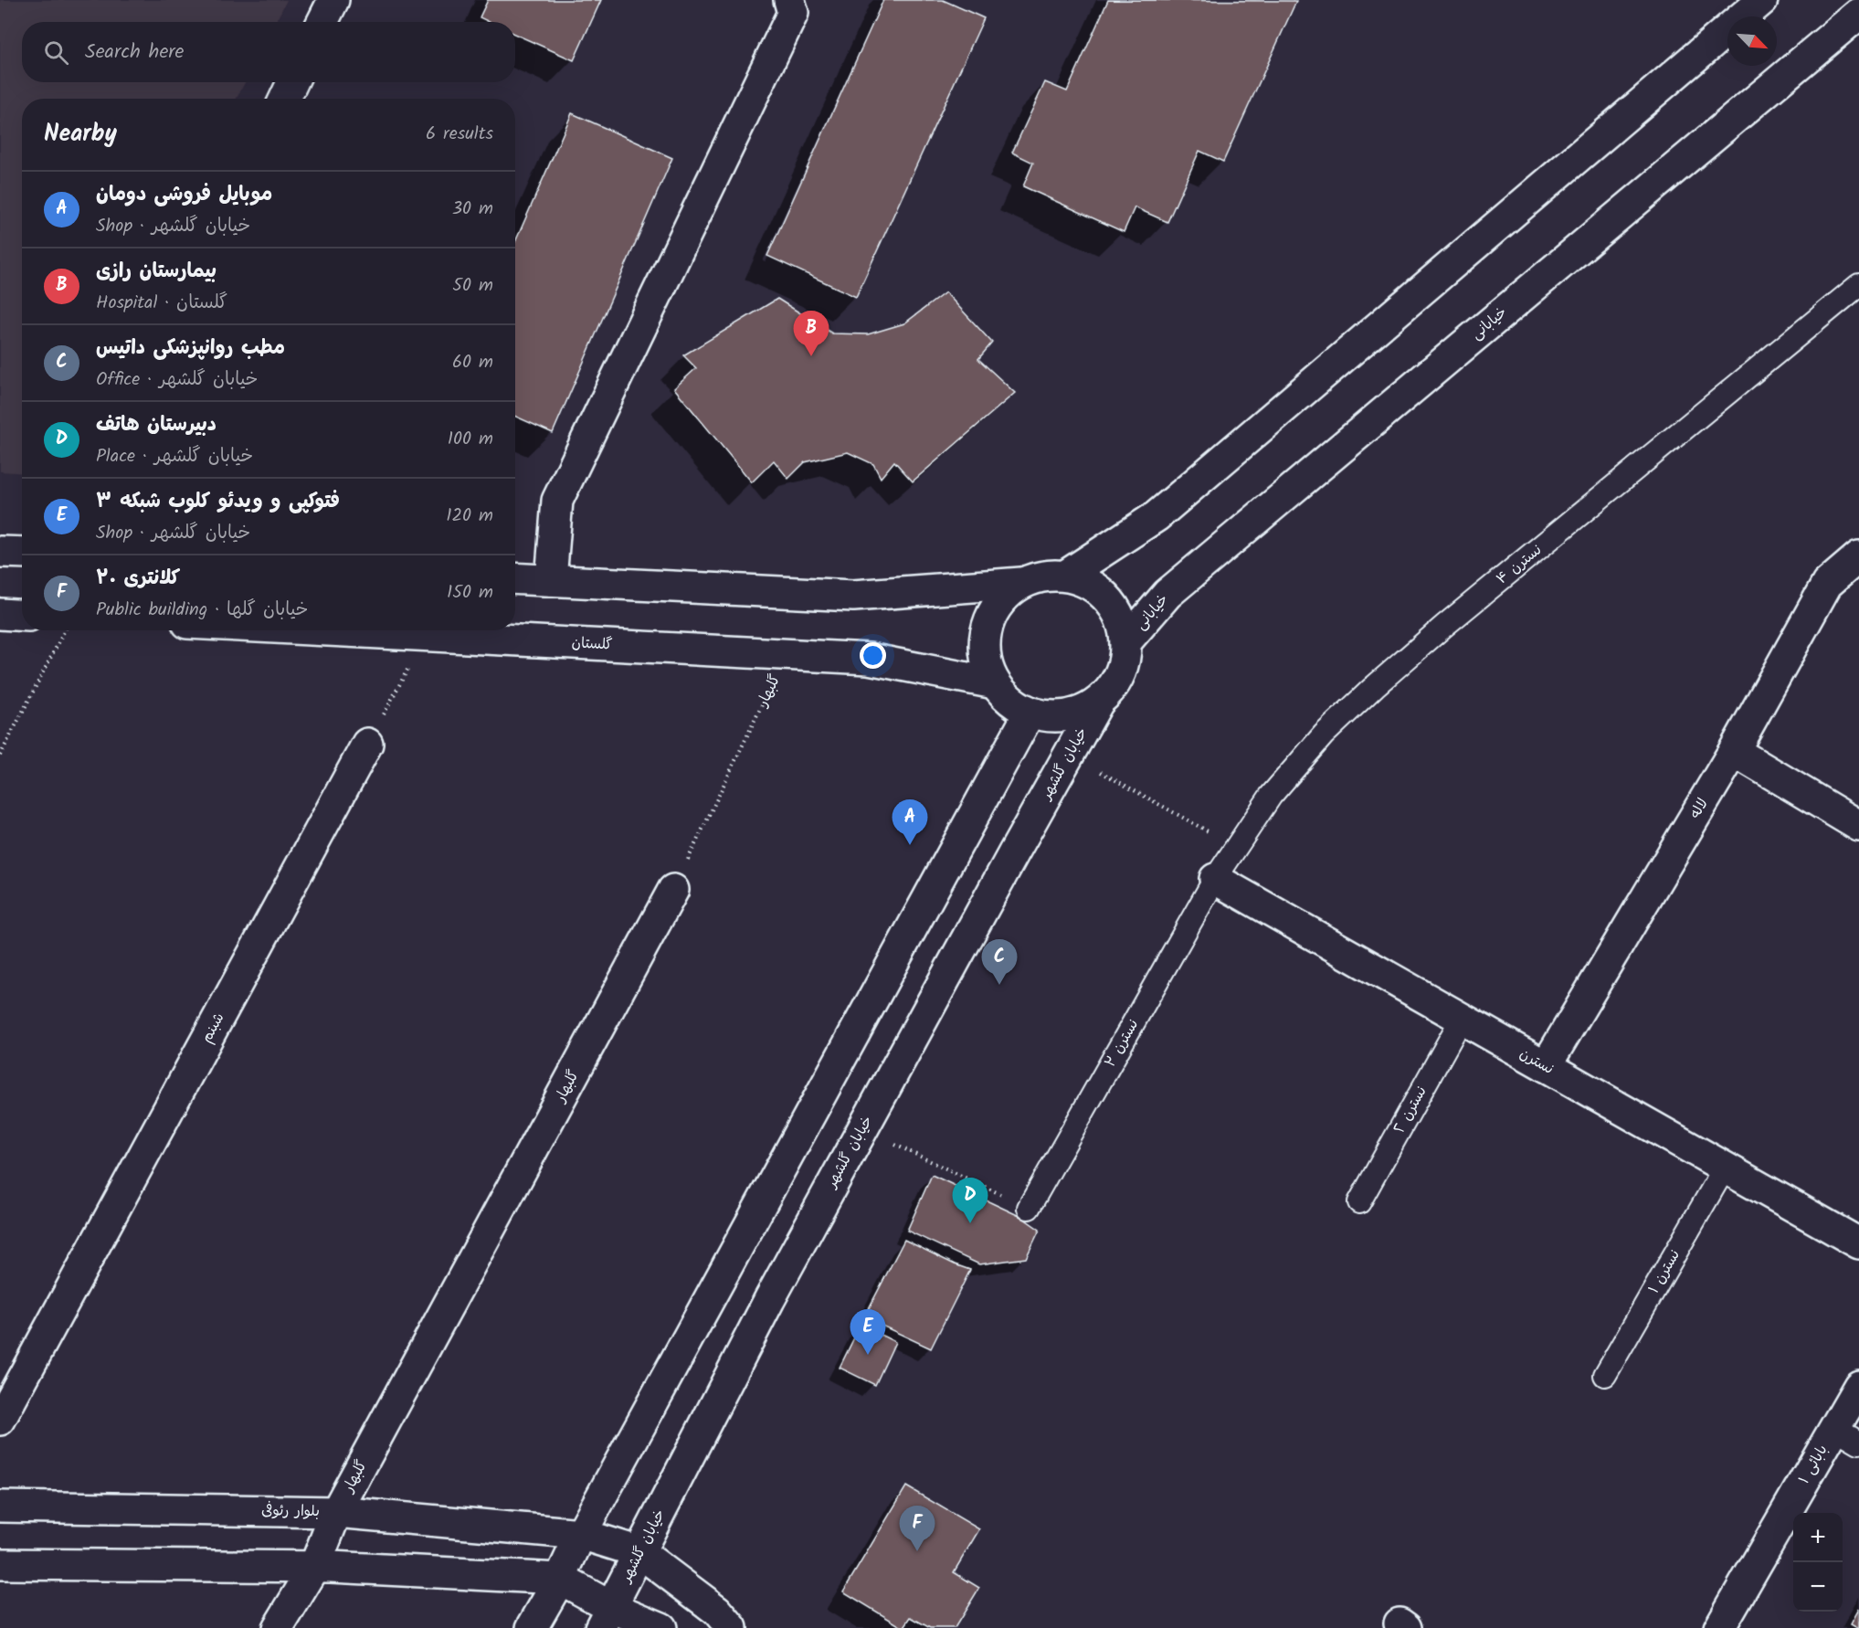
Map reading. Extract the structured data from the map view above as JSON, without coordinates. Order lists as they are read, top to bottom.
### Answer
{
  "streets": {
    "main road": [
      "خیابانی",
      "گلستان",
      "گلبهار",
      "خیابان گلشهر",
      "لاله",
      "شبنم",
      "نسترن",
      "بابائی ۱",
      "بلوار رئوفی"
    ],
    "lane": [
      "نسترن ۴",
      "نسترن ٣",
      "نسترن ٢",
      "نسترن ١"
    ]
  },
  "crossings": [
    ["خیابانی", "گلستان"],
    ["خیابانی", "خیابان گلشهر"],
    ["نسترن ۴", "نسترن ٣"],
    ["نسترن ۴", "نسترن"],
    ["گلستان", "گلبهار"],
    ["گلستان", "خیابان گلشهر"],
    ["گلبهار", "بلوار رئوفی"],
    ["خیابان گلشهر", "بلوار رئوفی"],
    ["لاله", "نسترن"],
    ["نسترن ٣", "نسترن"],
    ["نسترن", "نسترن ٢"],
    ["نسترن", "نسترن ١"]
  ],
  "north": "bottom right",
  "page": {
    "search": "Search here",
    "heading": ["Nearby", "6 results"],
    "list": [
      {
        "mark": "A",
        "name": "موبایل فروشی دومان",
        "note": "Shop · خیابان گلشهر",
        "value": "30 m"
      },
      {
        "mark": "B",
        "name": "بیمارستان رازی",
        "note": "Hospital · گلستان",
        "value": "50 m"
      },
      {
        "mark": "C",
        "name": "مطب روانپزشکی داتیس",
        "note": "Office · خیابان گلشهر",
        "value": "60 m"
      },
      {
        "mark": "D",
        "name": "دبیرستان هاتف",
        "note": "Place · خیابان گلشهر",
        "value": "100 m"
      },
      {
        "mark": "E",
        "name": "فتوکپی و ویدئو کلوب شبکه ۳",
        "note": "Shop · خیابان گلشهر",
        "value": "120 m"
      },
      {
        "mark": "F",
        "name": "کلانتری ۲۰",
        "note": "Public building · خیابان گلها",
        "value": "150 m"
      }
    ],
    "pins": [
      "B",
      "A",
      "C",
      "D",
      "E",
      "F"
    ],
    "map_buttons": ["+", "−"]
  }
}
